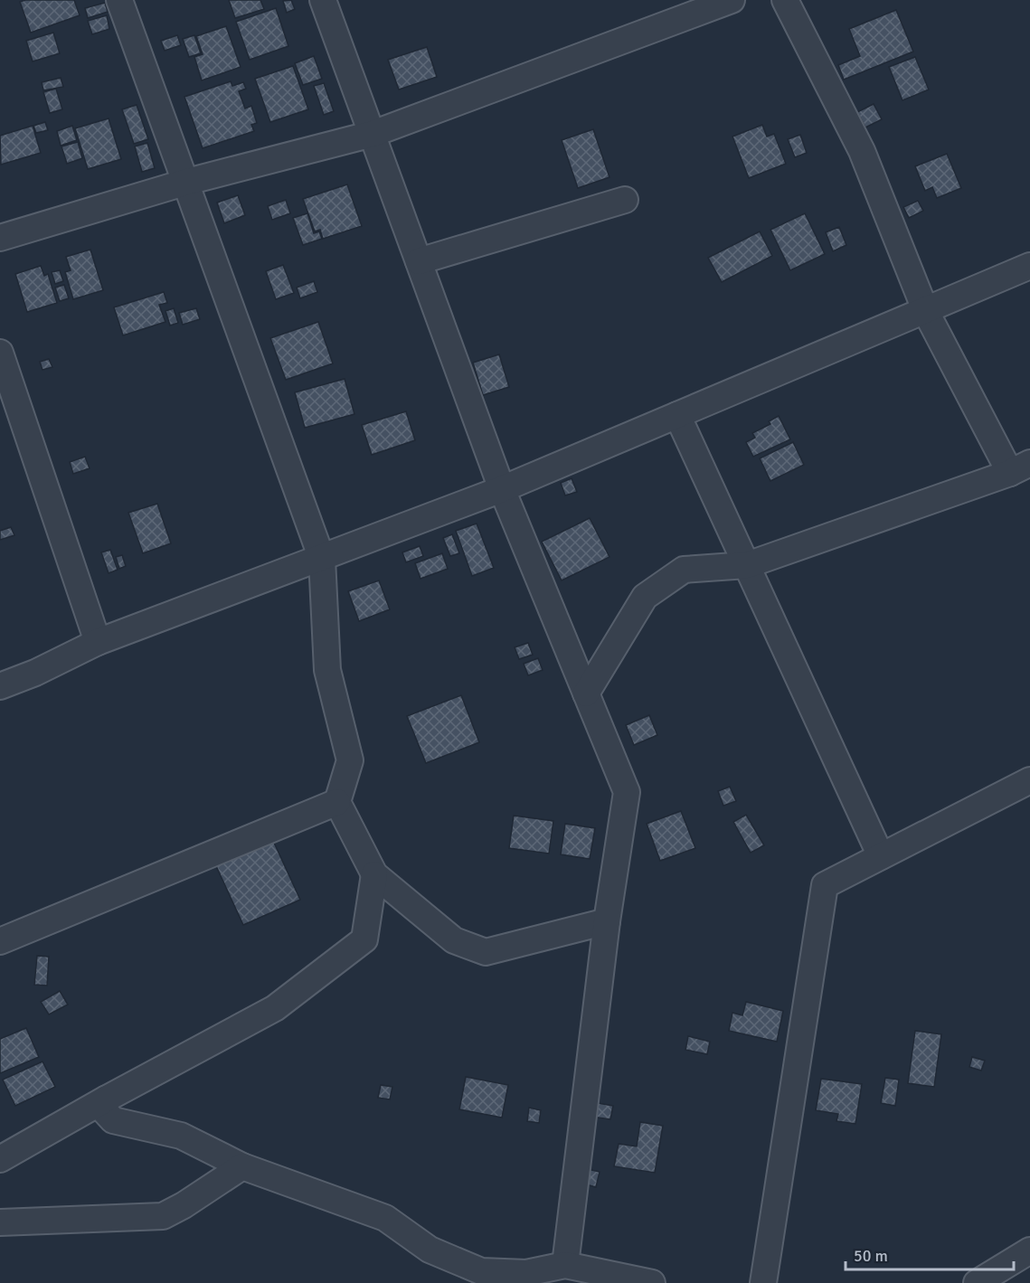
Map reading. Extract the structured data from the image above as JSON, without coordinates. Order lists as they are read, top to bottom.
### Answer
{
  "scale_bar": "50 m"
}
